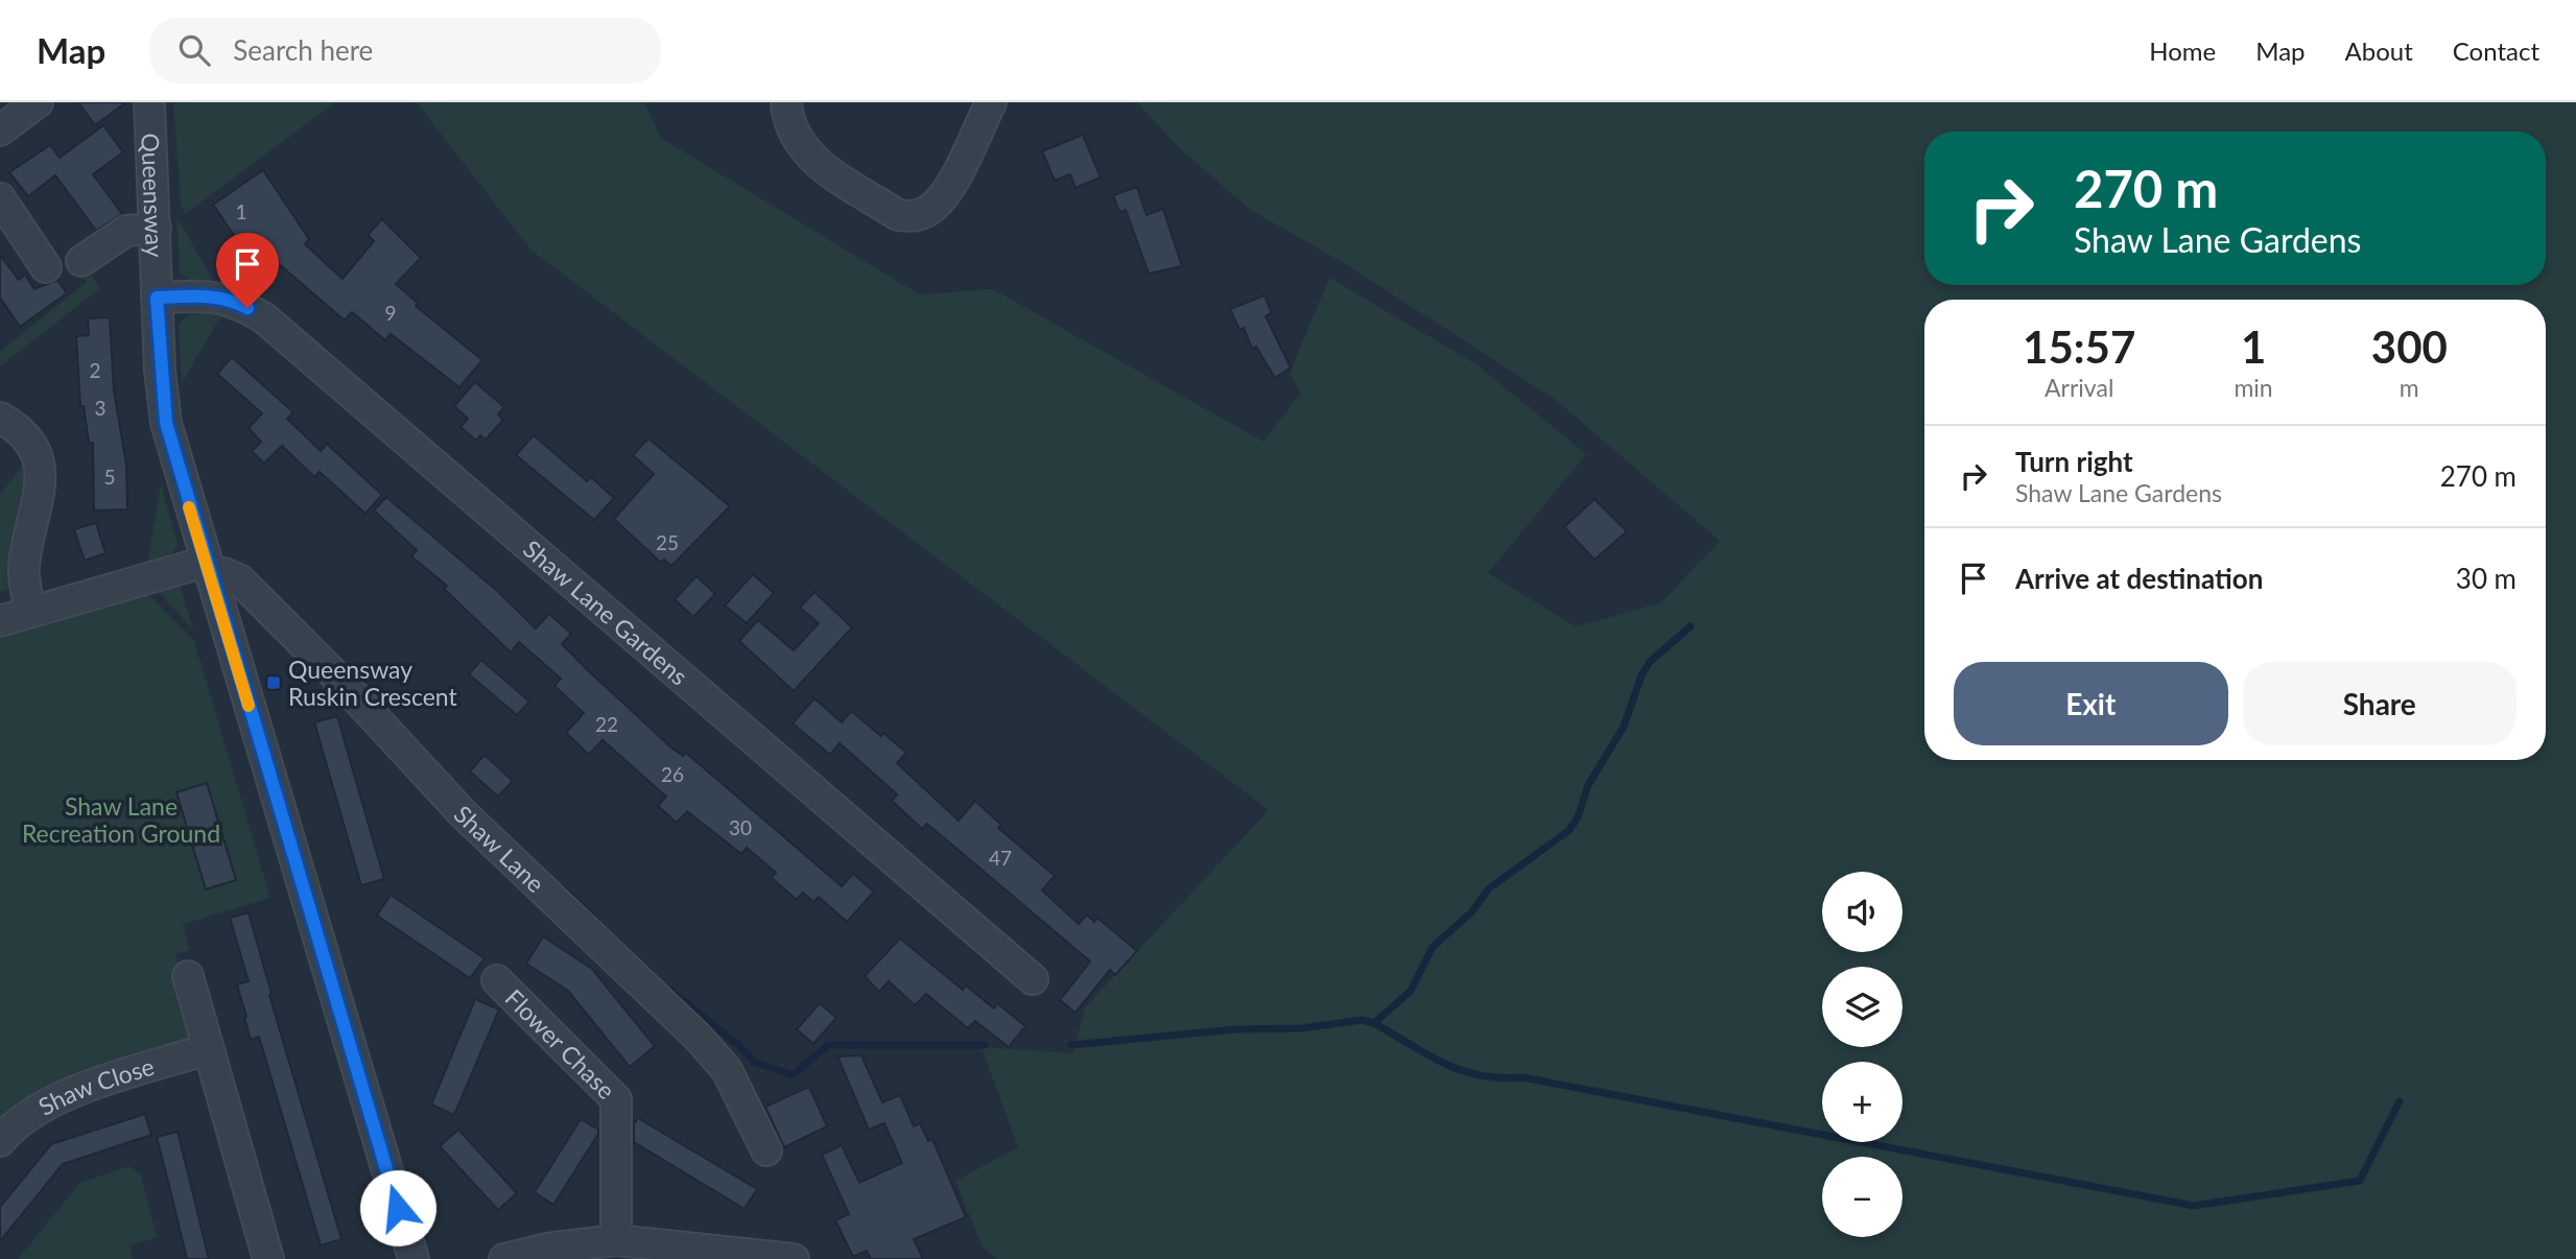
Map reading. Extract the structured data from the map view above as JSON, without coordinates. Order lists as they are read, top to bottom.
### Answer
{
  "streets": {
    "street": [
      "Queensway",
      "Shaw Lane Gardens",
      "Shaw Lane",
      "Flower Chase",
      "Shaw Close"
    ]
  },
  "crossings": [
    ["Queensway", "Shaw Lane Gardens"],
    ["Queensway", "Shaw Lane"]
  ],
  "parks": ["Shaw Lane Recreation Ground"],
  "places": {
    "transit": ["Queensway Ruskin Crescent"]
  },
  "house_numbers": [
    "1",
    "9",
    "2",
    "3",
    "5",
    "25",
    "22",
    "26",
    "30",
    "47"
  ],
  "page": {
    "header": "Map",
    "search": "Search here",
    "nav": [
      "Home",
      "Map",
      "About",
      "Contact"
    ],
    "turn": ["270 m", "Shaw Lane Gardens"],
    "eta": [
      "15:57",
      "Arrival",
      "1",
      "min",
      "300",
      "m"
    ],
    "list": [
      {
        "name": "Turn right",
        "note": "Shaw Lane Gardens",
        "value": "270 m"
      },
      {
        "name": "Arrive at destination",
        "value": "30 m"
      }
    ],
    "buttons": ["Exit", "Share"],
    "map_buttons": ["+", "−"]
  }
}
